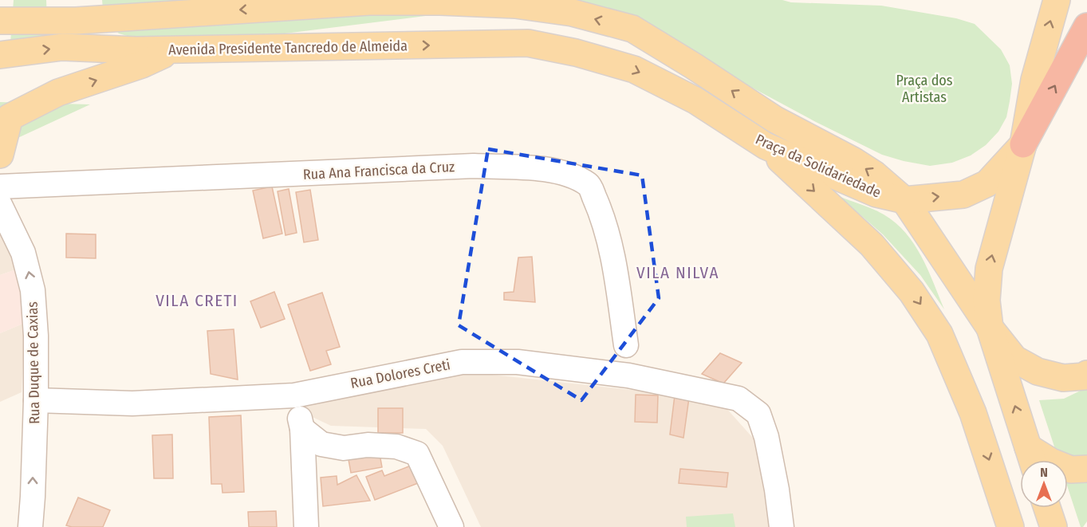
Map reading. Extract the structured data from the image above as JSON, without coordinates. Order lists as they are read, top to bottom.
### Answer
{
  "streets": {
    "main road": ["Avenida Presidente Tancredo de Almeida", "Praça da Solidariedade"],
    "street": ["Rua Ana Francisca da Cruz", "Rua Duque de Caxias", "Rua Dolores Creti"]
  },
  "crossings": [
    ["Avenida Presidente Tancredo de Almeida", "Praça da Solidariedade"],
    ["Rua Duque de Caxias", "Rua Dolores Creti"]
  ],
  "one_way": ["Rua Duque de Caxias"],
  "districts": ["VILA NILVA", "VILA CRETI"],
  "parks": ["Praça dos Artistas"],
  "north": "top"
}
